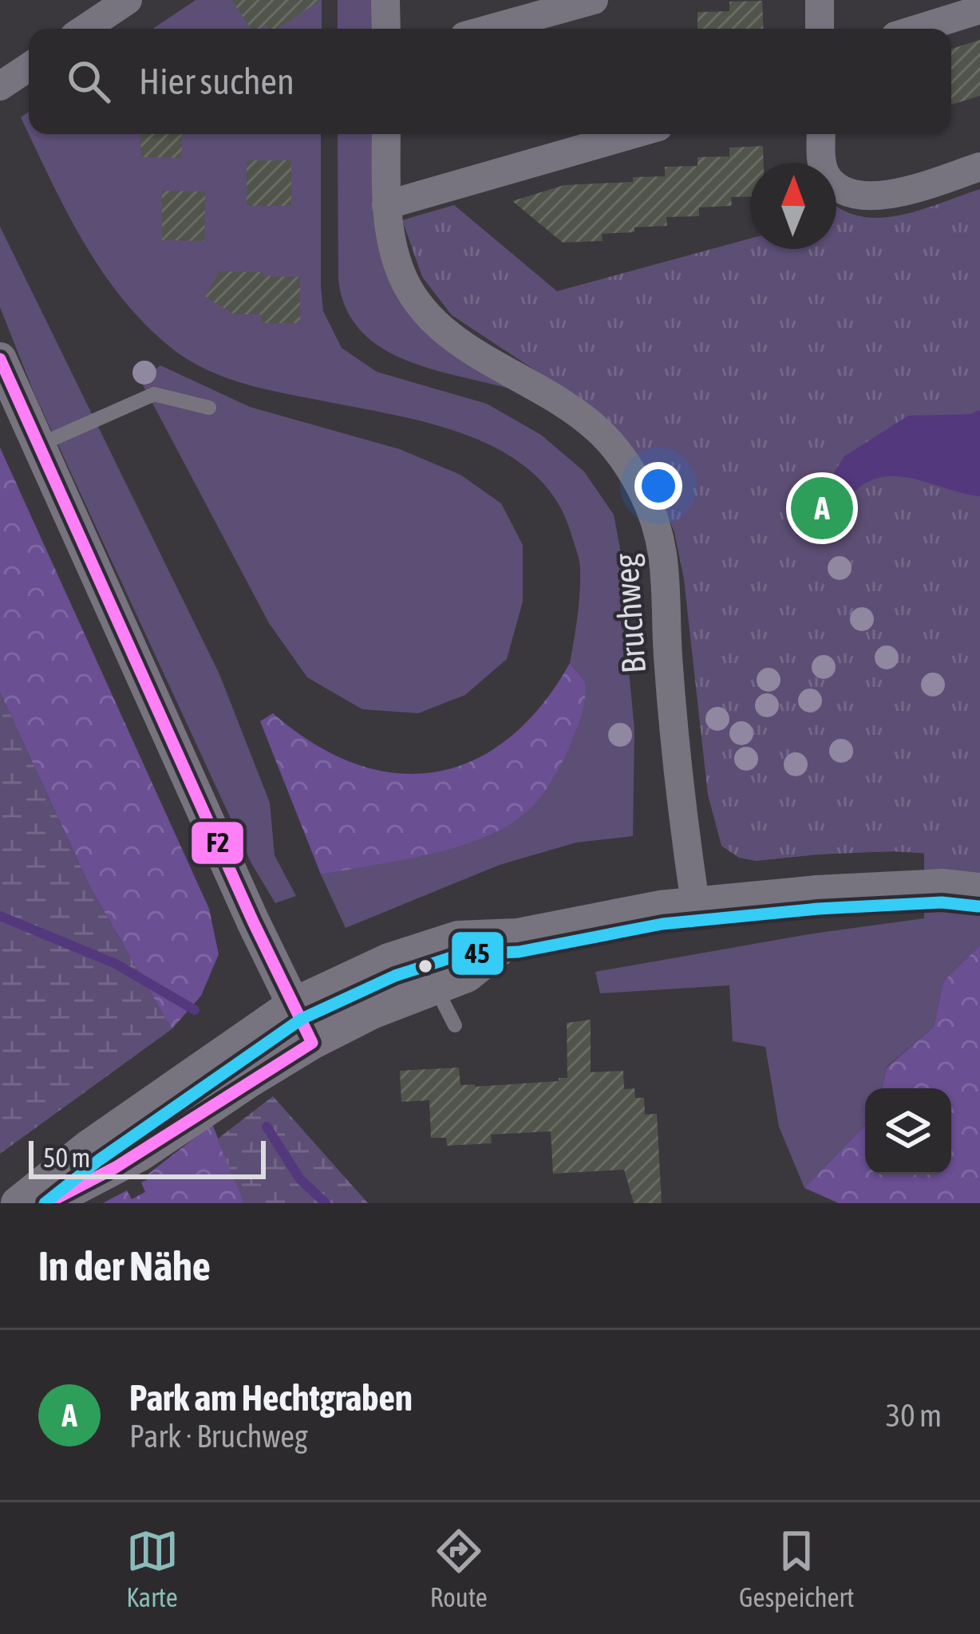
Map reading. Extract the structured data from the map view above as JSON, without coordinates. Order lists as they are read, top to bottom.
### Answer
{
  "streets": {
    "street": ["Bruchweg"]
  },
  "lines": ["transit line F2", "transit line 45"],
  "scale_bar": "50 m",
  "north": "top",
  "page": {
    "search": "Hier suchen",
    "pins": "A",
    "scale": "50 m",
    "heading": "In der Nähe",
    "list": [
      {
        "mark": "A",
        "name": "Park am Hechtgraben",
        "note": "Park · Bruchweg",
        "value": "30 m"
      }
    ],
    "nav": ["Karte", "Route", "Gespeichert"]
  }
}
